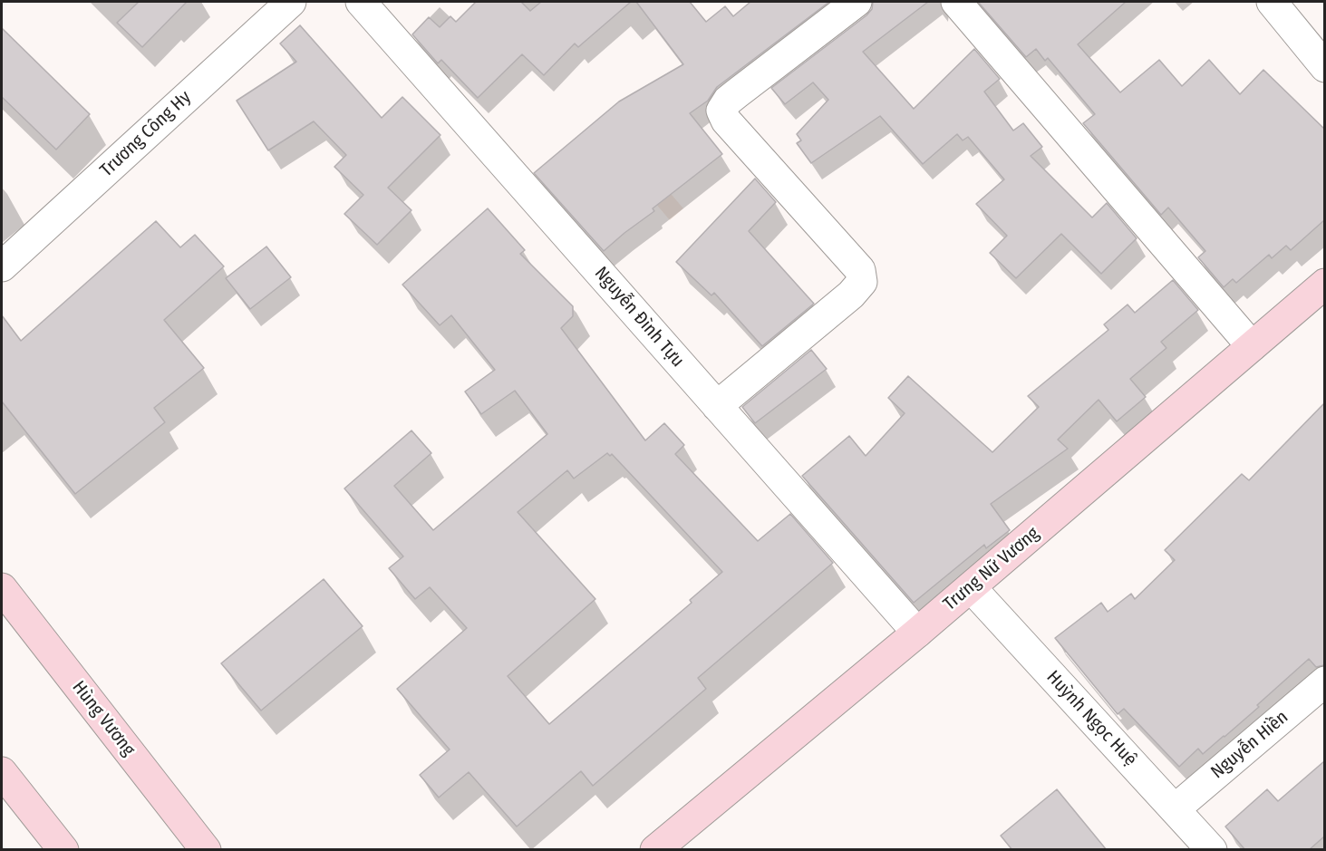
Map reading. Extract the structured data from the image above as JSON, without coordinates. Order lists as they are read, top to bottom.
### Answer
{
  "streets": {
    "street": [
      "Trương Công Hy",
      "Nguyễn Đình Tựu",
      "Trưng Nữ Vương",
      "Hùng Vương",
      "Huỳnh Ngọc Huệ",
      "Nguyễn Hiền"
    ]
  },
  "crossings": [
    ["Nguyễn Đình Tựu", "Trưng Nữ Vương"],
    ["Trưng Nữ Vương", "Huỳnh Ngọc Huệ"],
    ["Huỳnh Ngọc Huệ", "Nguyễn Hiền"]
  ]
}
